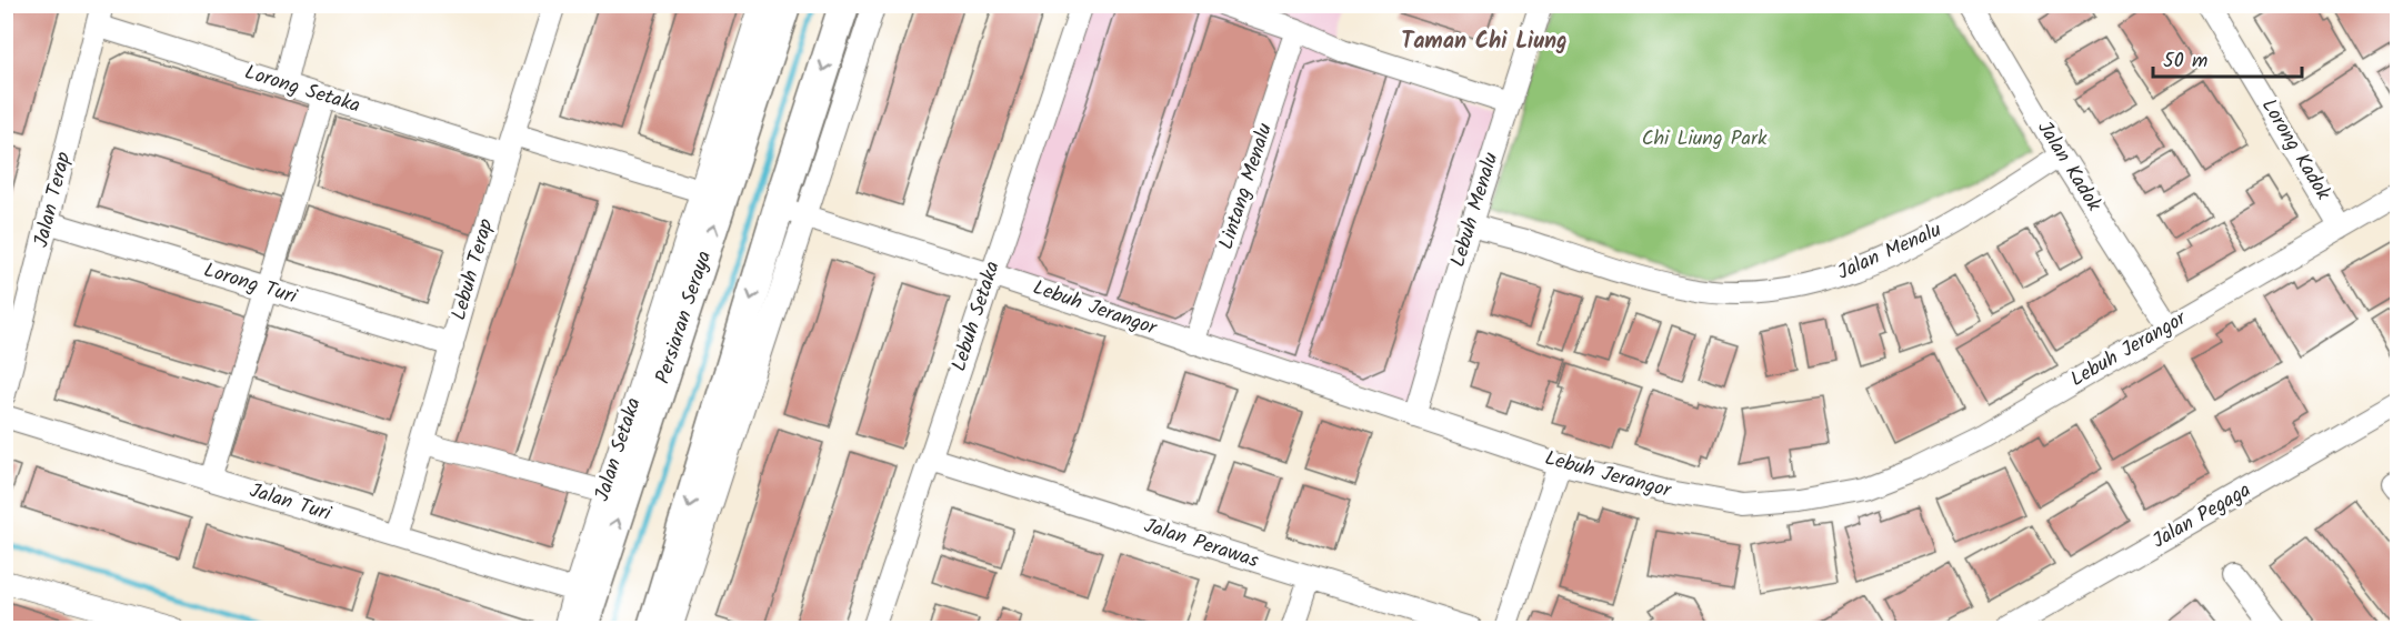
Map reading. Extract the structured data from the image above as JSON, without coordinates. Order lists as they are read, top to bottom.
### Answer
{
  "streets": {
    "main road": ["Persiaran Seraya"],
    "street": [
      "Lorong Setaka",
      "Lorong Kadok",
      "Jalan Kadok",
      "Lintang Menalu",
      "Jalan Terap",
      "Lebuh Menalu",
      "Jalan Menalu",
      "Lebuh Terap",
      "Lorong Turi",
      "Lebuh Jerangor",
      "Lebuh Setaka",
      "Jalan Setaka",
      "Jalan Turi",
      "Jalan Pegaga",
      "Jalan Perawas"
    ]
  },
  "crossings": [
    ["Lorong Setaka", "Jalan Terap"],
    ["Lorong Setaka", "Lebuh Terap"],
    ["Lorong Setaka", "Jalan Setaka"],
    ["Lorong Kadok", "Lebuh Jerangor"],
    ["Jalan Kadok", "Jalan Menalu"],
    ["Jalan Kadok", "Lebuh Jerangor"],
    ["Lintang Menalu", "Lebuh Jerangor"],
    ["Jalan Terap", "Lorong Turi"],
    ["Lebuh Menalu", "Jalan Menalu"],
    ["Lebuh Menalu", "Lebuh Jerangor"],
    ["Lebuh Terap", "Lorong Turi"],
    ["Lebuh Terap", "Jalan Turi"],
    ["Lebuh Jerangor", "Lebuh Setaka"],
    ["Lebuh Setaka", "Jalan Perawas"],
    ["Jalan Setaka", "Jalan Turi"]
  ],
  "districts": ["Taman Chi Liung"],
  "parks": ["Chi Liung Park"],
  "scale_bar": "50 m"
}
